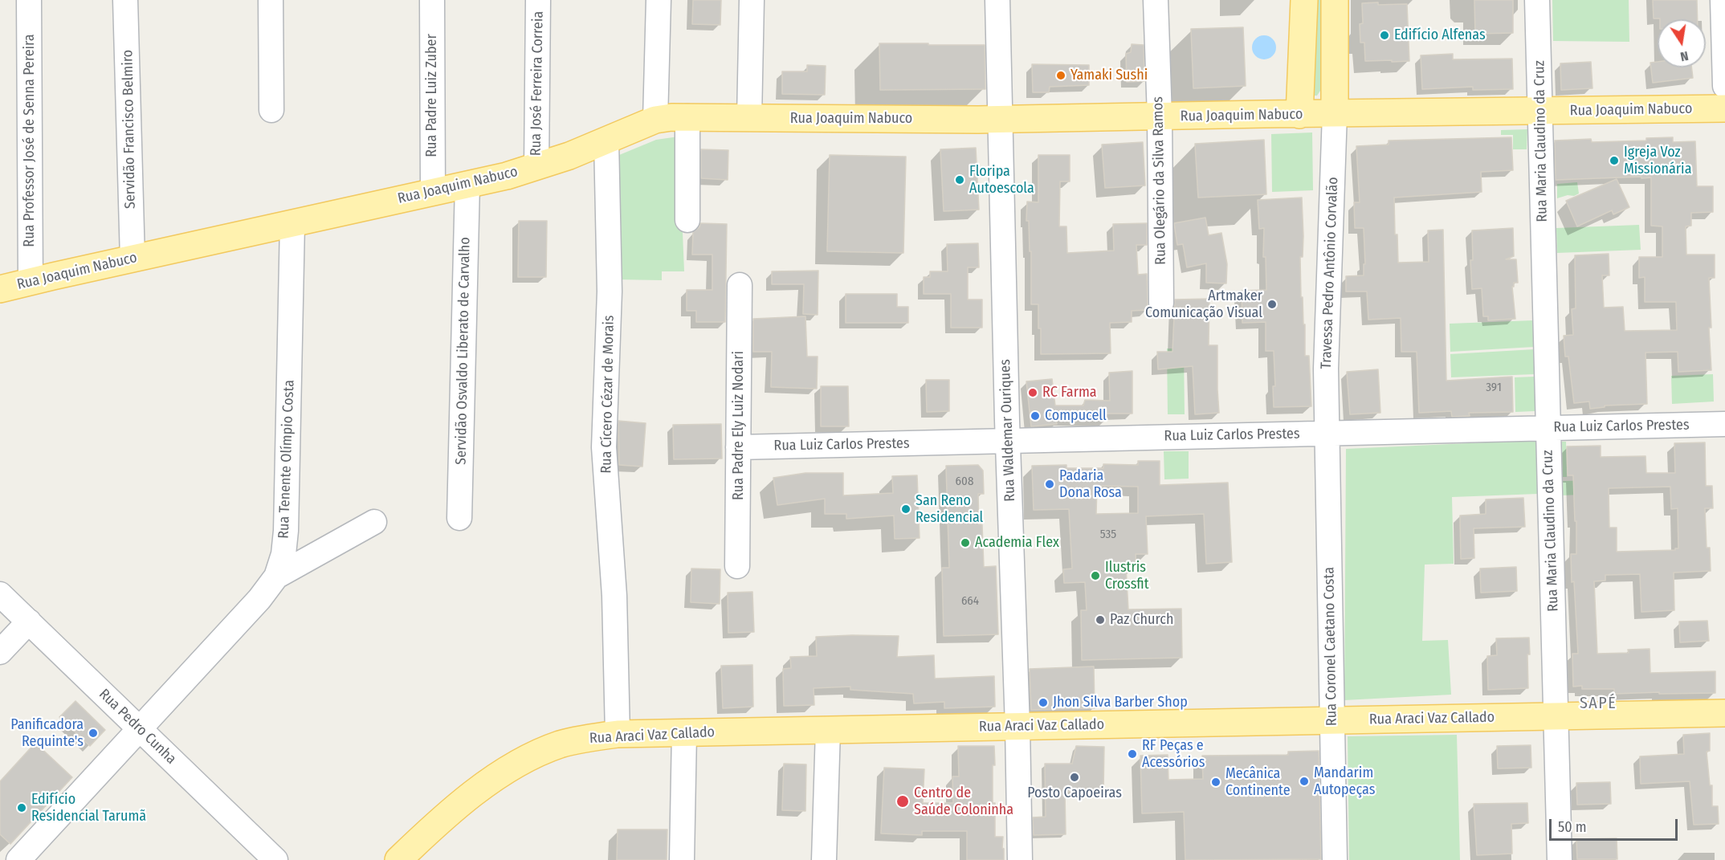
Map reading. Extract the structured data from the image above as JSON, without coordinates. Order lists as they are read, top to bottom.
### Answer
{
  "streets": {
    "main road": ["Rua Joaquim Nabuco", "Rua Araci Vaz Callado"],
    "street": [
      "Rua José Ferreira Correia",
      "Rua Padre Luiz Zuber",
      "Servidão Francisco Belmiro",
      "Rua Professor José de Senna Pereira",
      "Rua Maria Claudino da Cruz",
      "Rua Olegário da Silva Ramos",
      "Travessa Pedro Antônio Corvalão",
      "Servidão Osvaldo Liberato de Carvalho",
      "Rua Cícero Cézar de Morais",
      "Rua Padre Ely Luiz Nodari",
      "Rua Luiz Carlos Prestes",
      "Rua Waldemar Ouriques",
      "Rua Tenente Olímpio Costa",
      "Rua Coronel Caetano Costa",
      "Rua Pedro Cunha"
    ]
  },
  "crossings": [
    ["Rua José Ferreira Correia", "Rua Joaquim Nabuco"],
    ["Rua Padre Luiz Zuber", "Rua Joaquim Nabuco"],
    ["Rua Joaquim Nabuco", "Servidão Francisco Belmiro"],
    ["Rua Joaquim Nabuco", "Rua Professor José de Senna Pereira"],
    ["Rua Joaquim Nabuco", "Rua Maria Claudino da Cruz"],
    ["Rua Joaquim Nabuco", "Rua Olegário da Silva Ramos"],
    ["Rua Joaquim Nabuco", "Travessa Pedro Antônio Corvalão"],
    ["Rua Joaquim Nabuco", "Servidão Osvaldo Liberato de Carvalho"],
    ["Rua Joaquim Nabuco", "Rua Cícero Cézar de Morais"],
    ["Rua Joaquim Nabuco", "Rua Waldemar Ouriques"],
    ["Rua Joaquim Nabuco", "Rua Tenente Olímpio Costa"],
    ["Rua Maria Claudino da Cruz", "Rua Luiz Carlos Prestes"],
    ["Rua Maria Claudino da Cruz", "Rua Araci Vaz Callado"],
    ["Travessa Pedro Antônio Corvalão", "Rua Luiz Carlos Prestes"],
    ["Travessa Pedro Antônio Corvalão", "Rua Coronel Caetano Costa"],
    ["Rua Cícero Cézar de Morais", "Rua Araci Vaz Callado"],
    ["Rua Padre Ely Luiz Nodari", "Rua Luiz Carlos Prestes"],
    ["Rua Luiz Carlos Prestes", "Rua Waldemar Ouriques"],
    ["Rua Luiz Carlos Prestes", "Rua Coronel Caetano Costa"],
    ["Rua Waldemar Ouriques", "Rua Araci Vaz Callado"],
    ["Rua Tenente Olímpio Costa", "Rua Pedro Cunha"],
    ["Rua Coronel Caetano Costa", "Rua Araci Vaz Callado"]
  ],
  "districts": ["SAPÉ"],
  "places": [
    "Edifício Alfenas",
    "Yamaki Sushi",
    "Igreja Voz Missionária",
    "Floripa Autoescola",
    "Artmaker Comunicação Visual",
    "RC Farma",
    "Compucell",
    "Padaria Dona Rosa",
    "San Reno Residencial",
    "Academia Flex",
    "Ilustris Crossfit",
    "Paz Church",
    "Jhon Silva Barber Shop",
    "Panificadora Requinte's",
    "RF Peças e Acessórios",
    "Posto Capoeiras",
    "Mandarim Autopeças",
    "Mecânica Continente",
    "Centro de Saúde Coloninha",
    "Edifício Residencial Tarumã"
  ],
  "house_numbers": [
    "391",
    "608",
    "535",
    "664"
  ],
  "scale_bar": "50 m",
  "north": "bottom"
}
